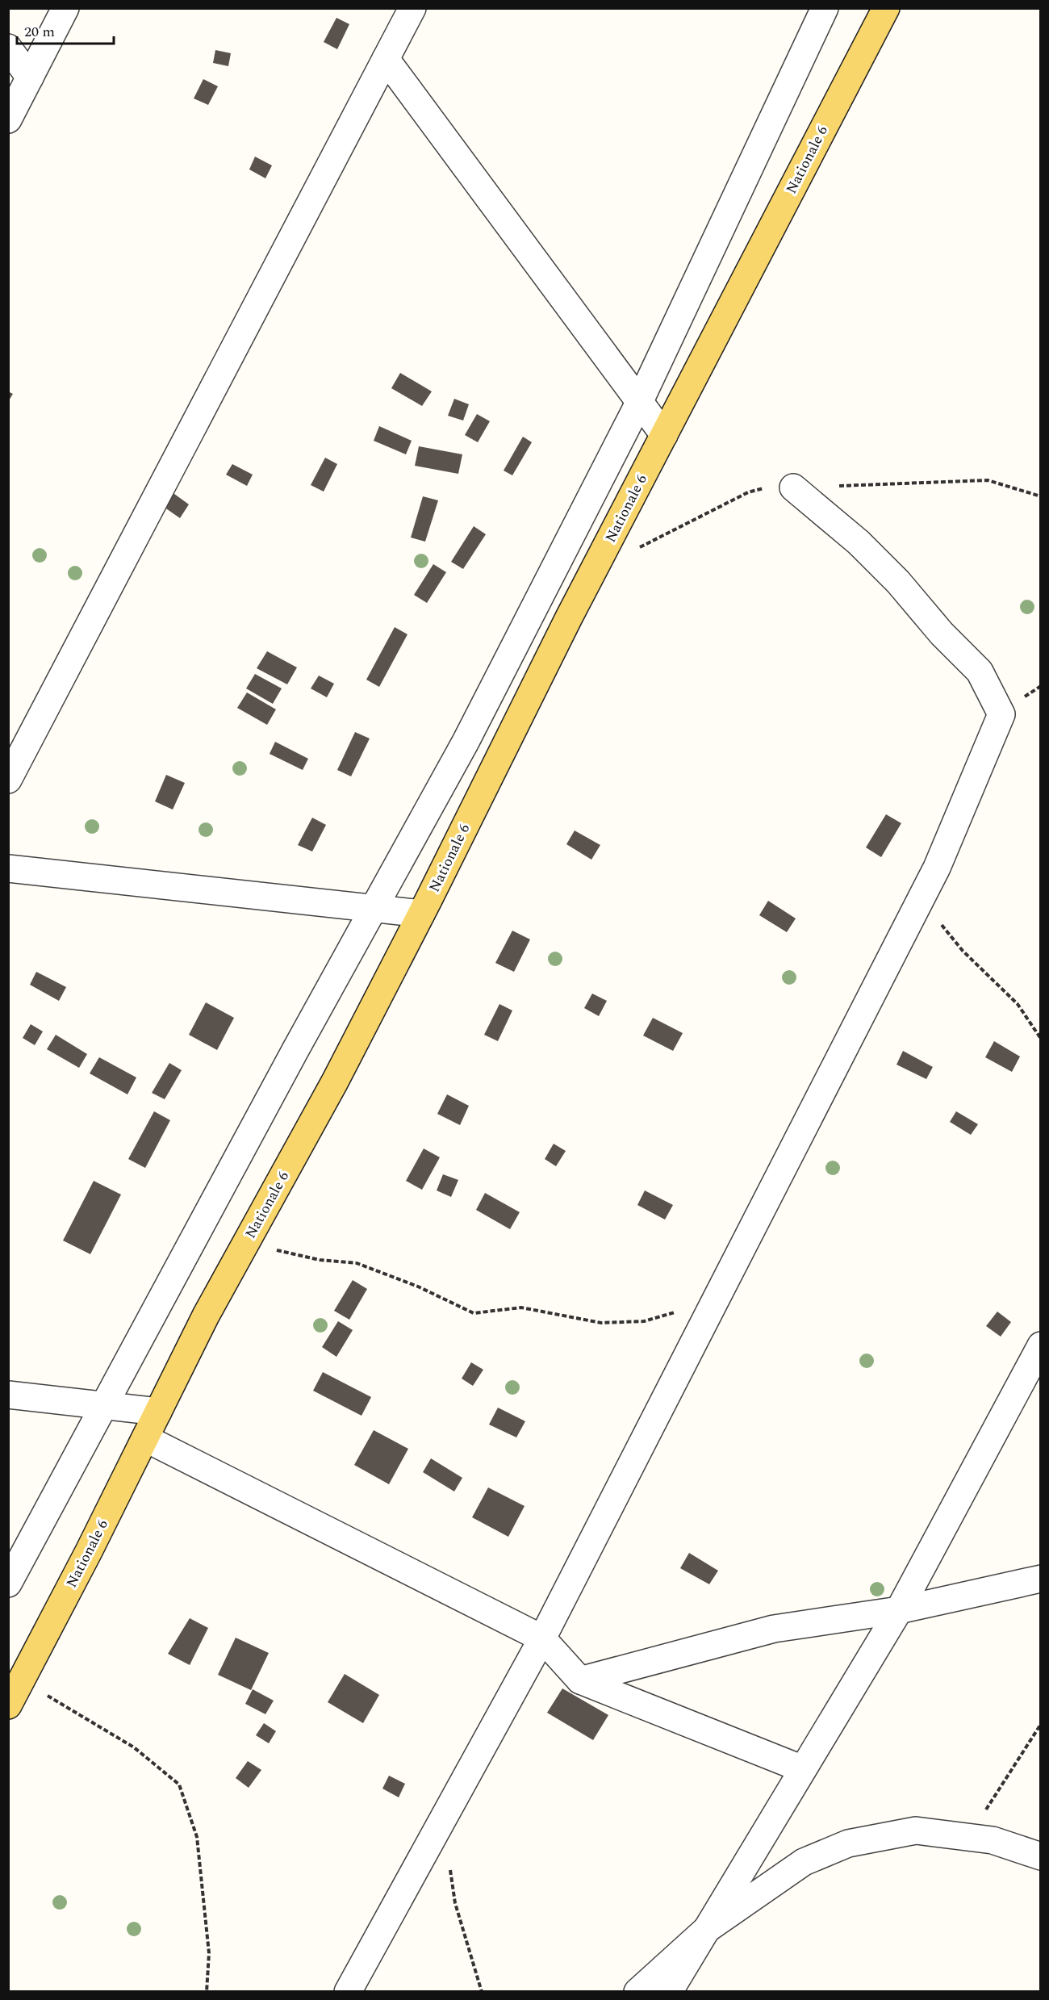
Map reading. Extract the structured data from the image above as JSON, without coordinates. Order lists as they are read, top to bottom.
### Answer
{
  "streets": {
    "main road": ["Nationale 6"]
  },
  "scale_bar": "20 m"
}
